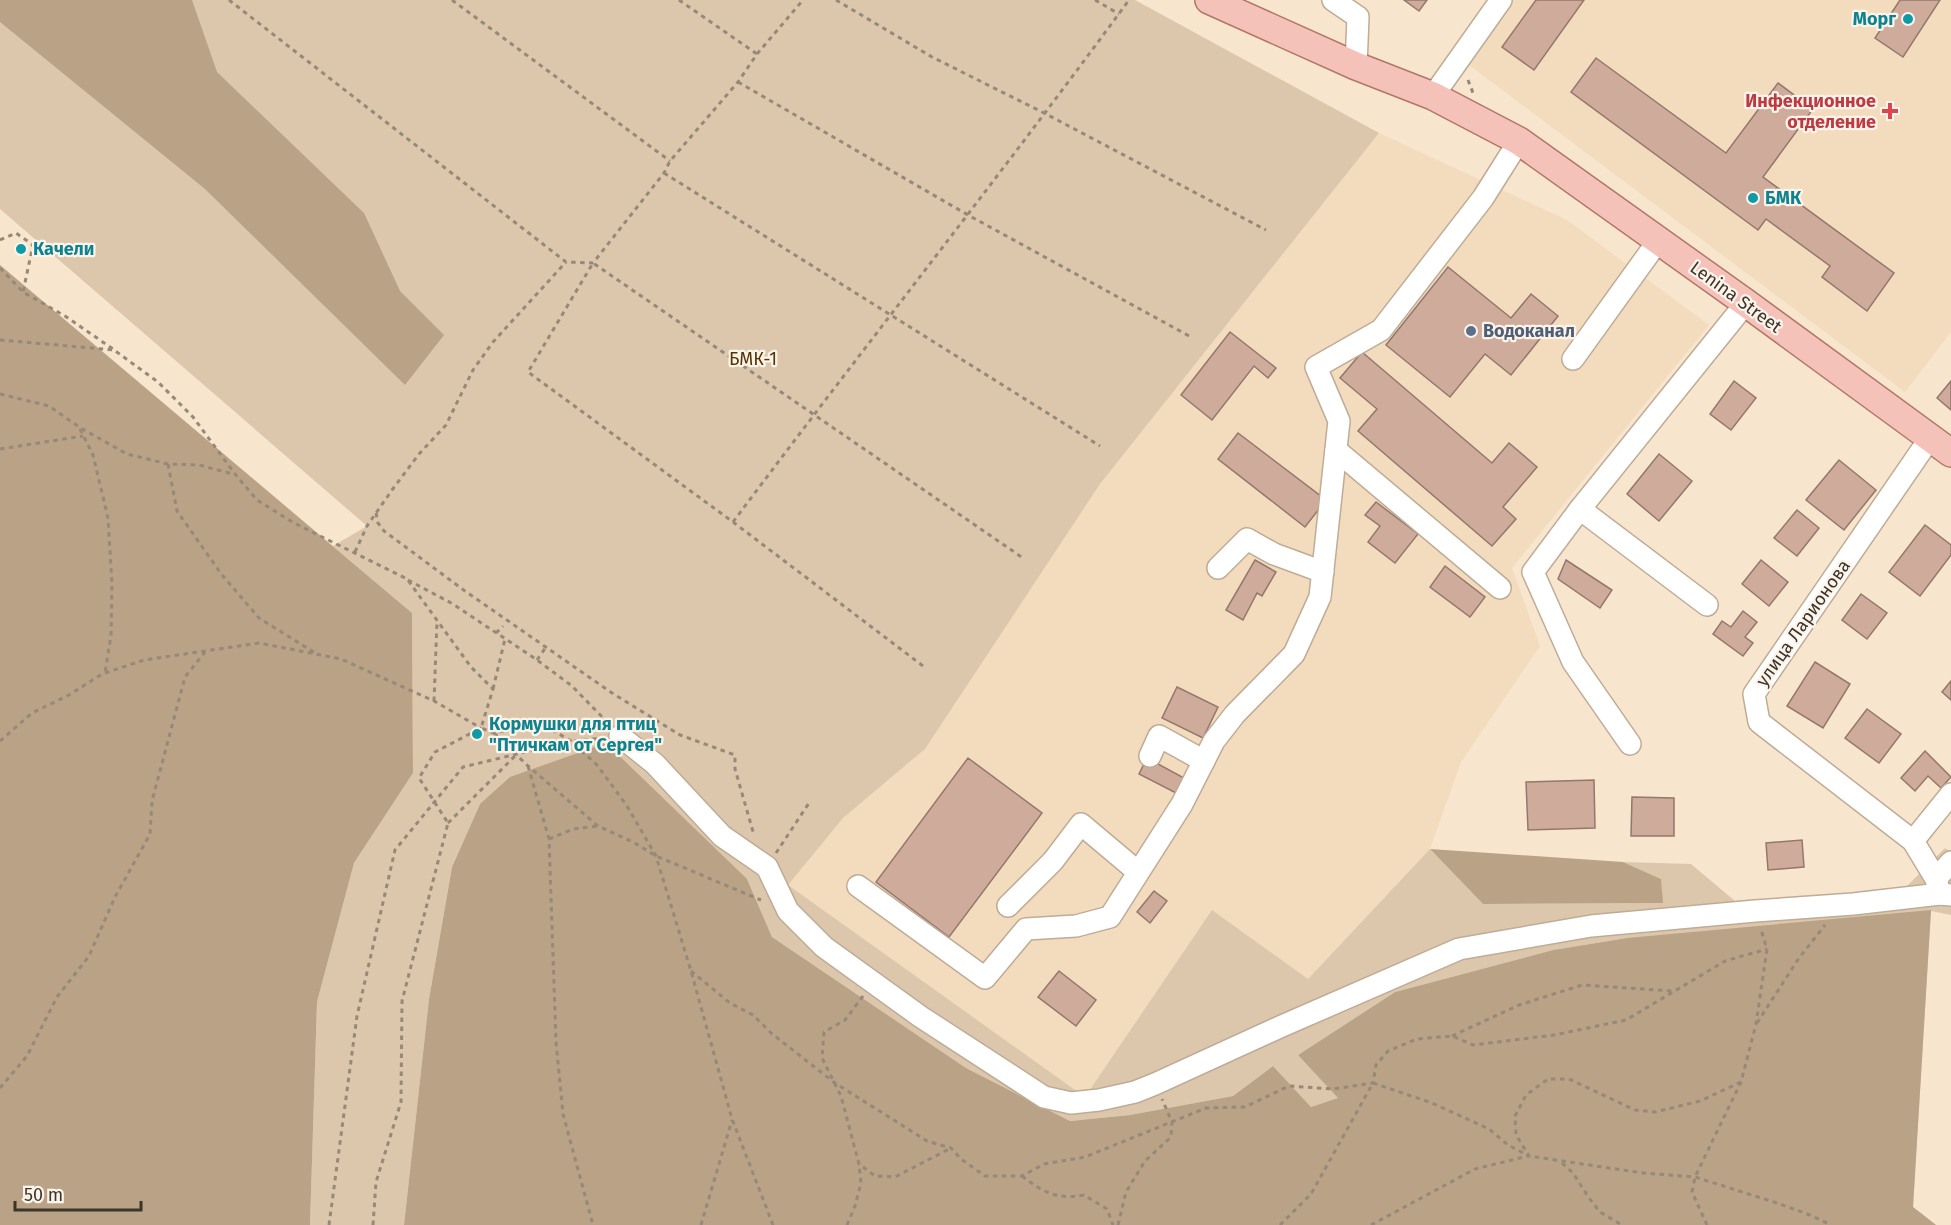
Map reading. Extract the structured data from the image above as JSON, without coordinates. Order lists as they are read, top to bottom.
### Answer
{
  "streets": {
    "main road": ["Lenina Street"],
    "street": ["улица Ларионова"]
  },
  "crossings": [
    ["Lenina Street", "улица Ларионова"]
  ],
  "parks": ["БМК-1"],
  "places": {
    "other": [
      "Морг",
      "БМК",
      "Качели",
      "Водоканал",
      "Кормушки для птиц \"Птичкам от Сергея\""
    ],
    "health": ["Инфекционное отделение"]
  },
  "scale_bar": "50 m"
}
